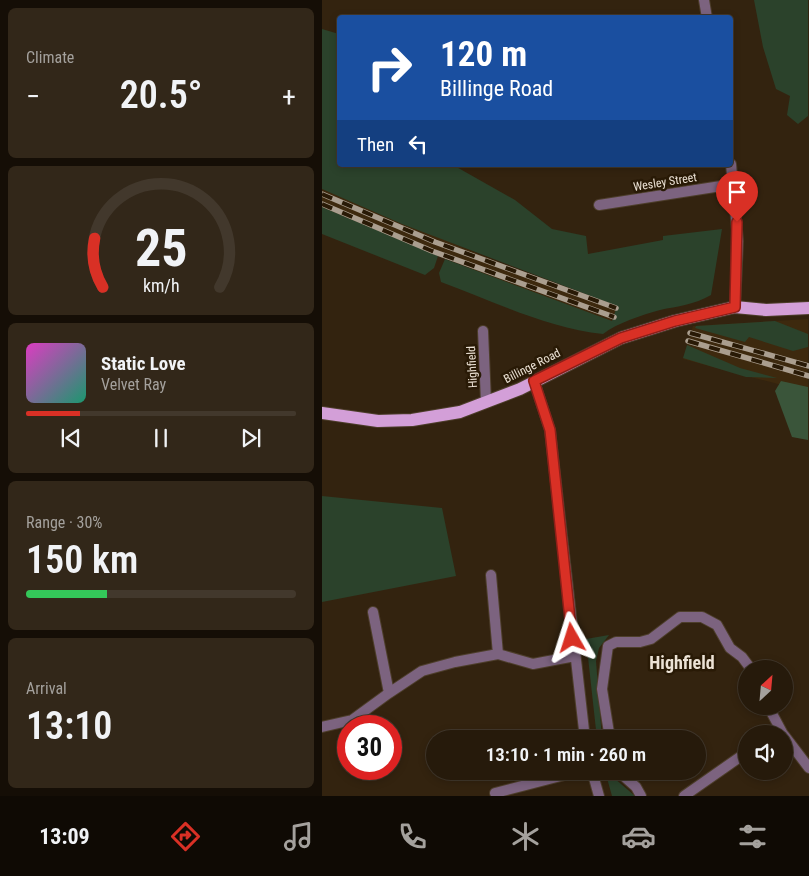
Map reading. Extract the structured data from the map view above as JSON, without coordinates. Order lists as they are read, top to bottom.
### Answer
{
  "streets": {
    "main road": ["Billinge Road"],
    "street": ["Wesley Street", "Highfield"]
  },
  "crossings": [
    ["Billinge Road", "Highfield"]
  ],
  "districts": ["Highfield"],
  "north": "top right",
  "page": {
    "tile": [
      "Climate",
      ["Range · 30%", "150 km"],
      ["Arrival", "13:10"]
    ],
    "turn": ["120 m", "Billinge Road"],
    "heat": ["−", "20.5°", "+"],
    "then": "Then",
    "song": ["Static Love", "Velvet Ray"],
    "limit": "30",
    "trip": "13:10 · 1 min · 260 m",
    "tabs": "13:09",
    "gauge": ["25", "km/h"]
  }
}
